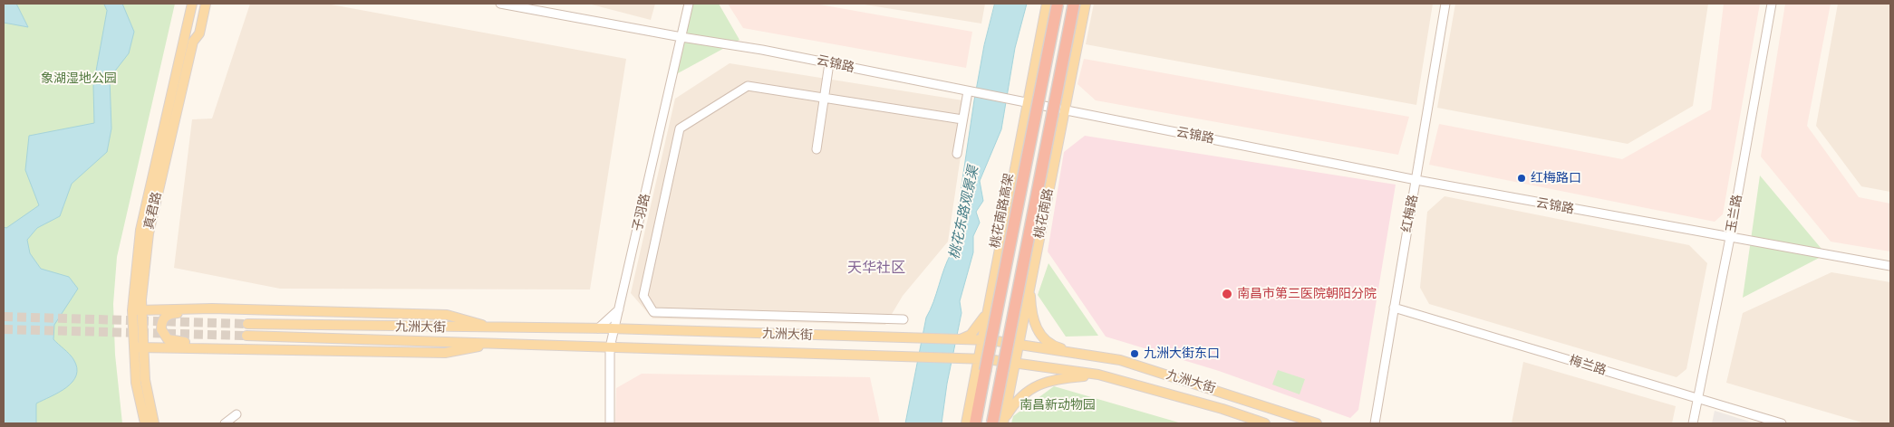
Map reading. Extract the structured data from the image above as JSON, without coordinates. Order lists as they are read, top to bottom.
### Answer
{
  "streets": {
    "highway": ["桃花南路高架"],
    "main road": ["真君路", "桃花南路", "九洲大街"],
    "street": [
      "云锦路",
      "子羽路",
      "红梅路",
      "玉兰路",
      "梅兰路"
    ]
  },
  "crossings": [
    ["云锦路", "子羽路"],
    ["云锦路", "桃花南路"],
    ["云锦路", "红梅路"],
    ["云锦路", "玉兰路"],
    ["子羽路", "九洲大街"],
    ["桃花南路", "九洲大街"],
    ["红梅路", "梅兰路"],
    ["玉兰路", "梅兰路"]
  ],
  "districts": ["天华社区"],
  "water": ["桃花东路观景渠"],
  "parks": ["象湖湿地公园", "南昌新动物园"],
  "places": ["红梅路口", "南昌市第三医院朝阳分院", "九洲大街东口"]
}
